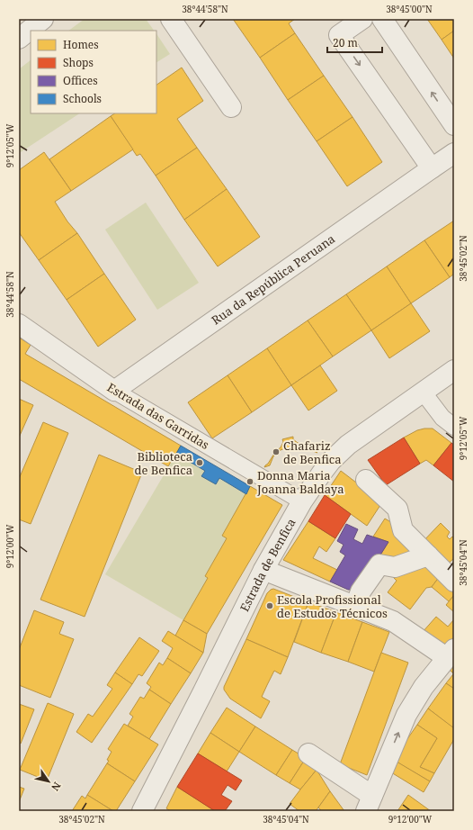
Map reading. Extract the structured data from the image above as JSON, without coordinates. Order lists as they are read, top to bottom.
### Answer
{
  "streets": {
    "street": ["Rua da República Peruana", "Estrada das Garridas", "Estrada de Benfica"]
  },
  "crossings": [
    ["Rua da República Peruana", "Estrada das Garridas"],
    ["Estrada das Garridas", "Estrada de Benfica"]
  ],
  "places": [
    "Chafariz de Benfica",
    "Biblioteca de Benfica",
    "Donna Maria Joanna Baldaya",
    "Escola Profissional de Estudos Técnicos"
  ],
  "legend": [
    "Homes",
    "Shops",
    "Offices",
    "Schools"
  ],
  "scale_bar": "20 m",
  "north": "bottom right",
  "coordinates": [
    "38°44'58\"N",
    "38°45'00\"N",
    "9°12'05\"W",
    "38°45'02\"N",
    "9°12'00\"W",
    "38°45'04\"N"
  ]
}
